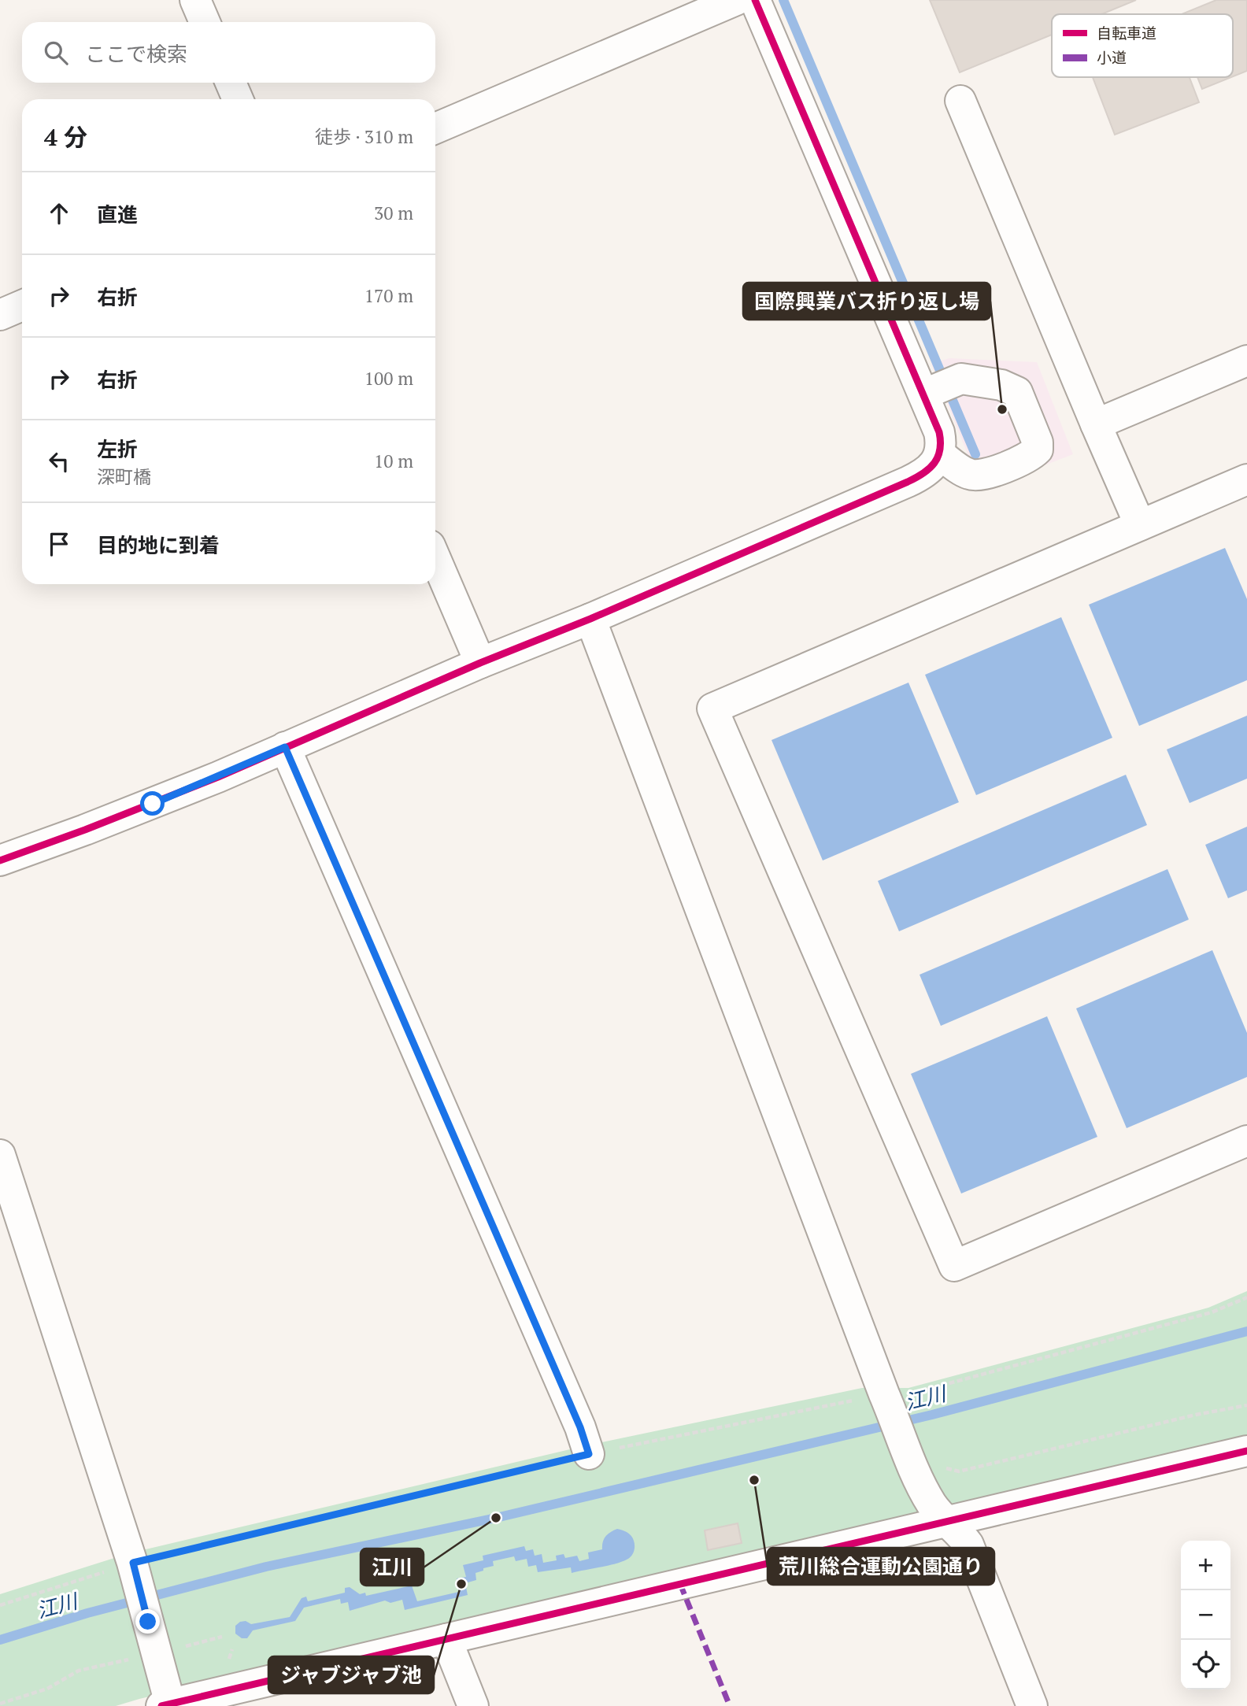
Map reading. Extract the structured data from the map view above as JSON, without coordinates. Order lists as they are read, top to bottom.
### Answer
{
  "water": ["江川"],
  "places": [
    "国際興業バス折り返し場",
    "荒川総合運動公園通り",
    "江川",
    "ジャブジャブ池"
  ],
  "legend": ["自転車道", "小道"],
  "page": {
    "search": "ここで検索",
    "heading": ["4 分", "徒歩 · 310 m"],
    "list": [
      ["直進", "30 m"],
      ["右折", "170 m"],
      ["右折", "100 m"],
      ["左折", "深町橋", "10 m"],
      "目的地に到着"
    ],
    "map_buttons": ["+", "−"]
  }
}
